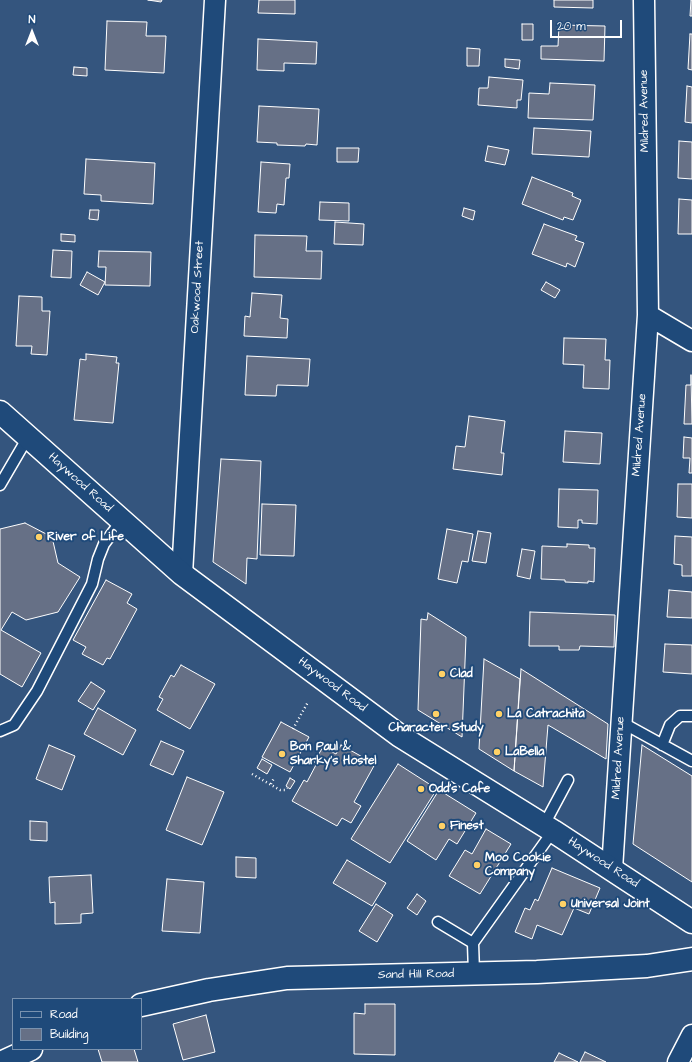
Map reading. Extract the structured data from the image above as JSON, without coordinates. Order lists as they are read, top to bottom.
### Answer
{
  "streets": {
    "main road": ["Haywood Road", "Sand Hill Road"],
    "street": ["Mildred Avenue", "Oakwood Street"]
  },
  "crossings": [
    ["Mildred Avenue", "Haywood Road"],
    ["Oakwood Street", "Haywood Road"]
  ],
  "places": [
    "River of Life",
    "Clad",
    "Character Study",
    "La Catrachita",
    "LaBella",
    "Bon Paul & Sharky's Hostel",
    "Odd's Cafe",
    "Finest",
    "Moo Cookie Company",
    "Universal Joint"
  ],
  "legend": ["Road", "Building"],
  "scale_bar": "20 m",
  "north": "top"
}
